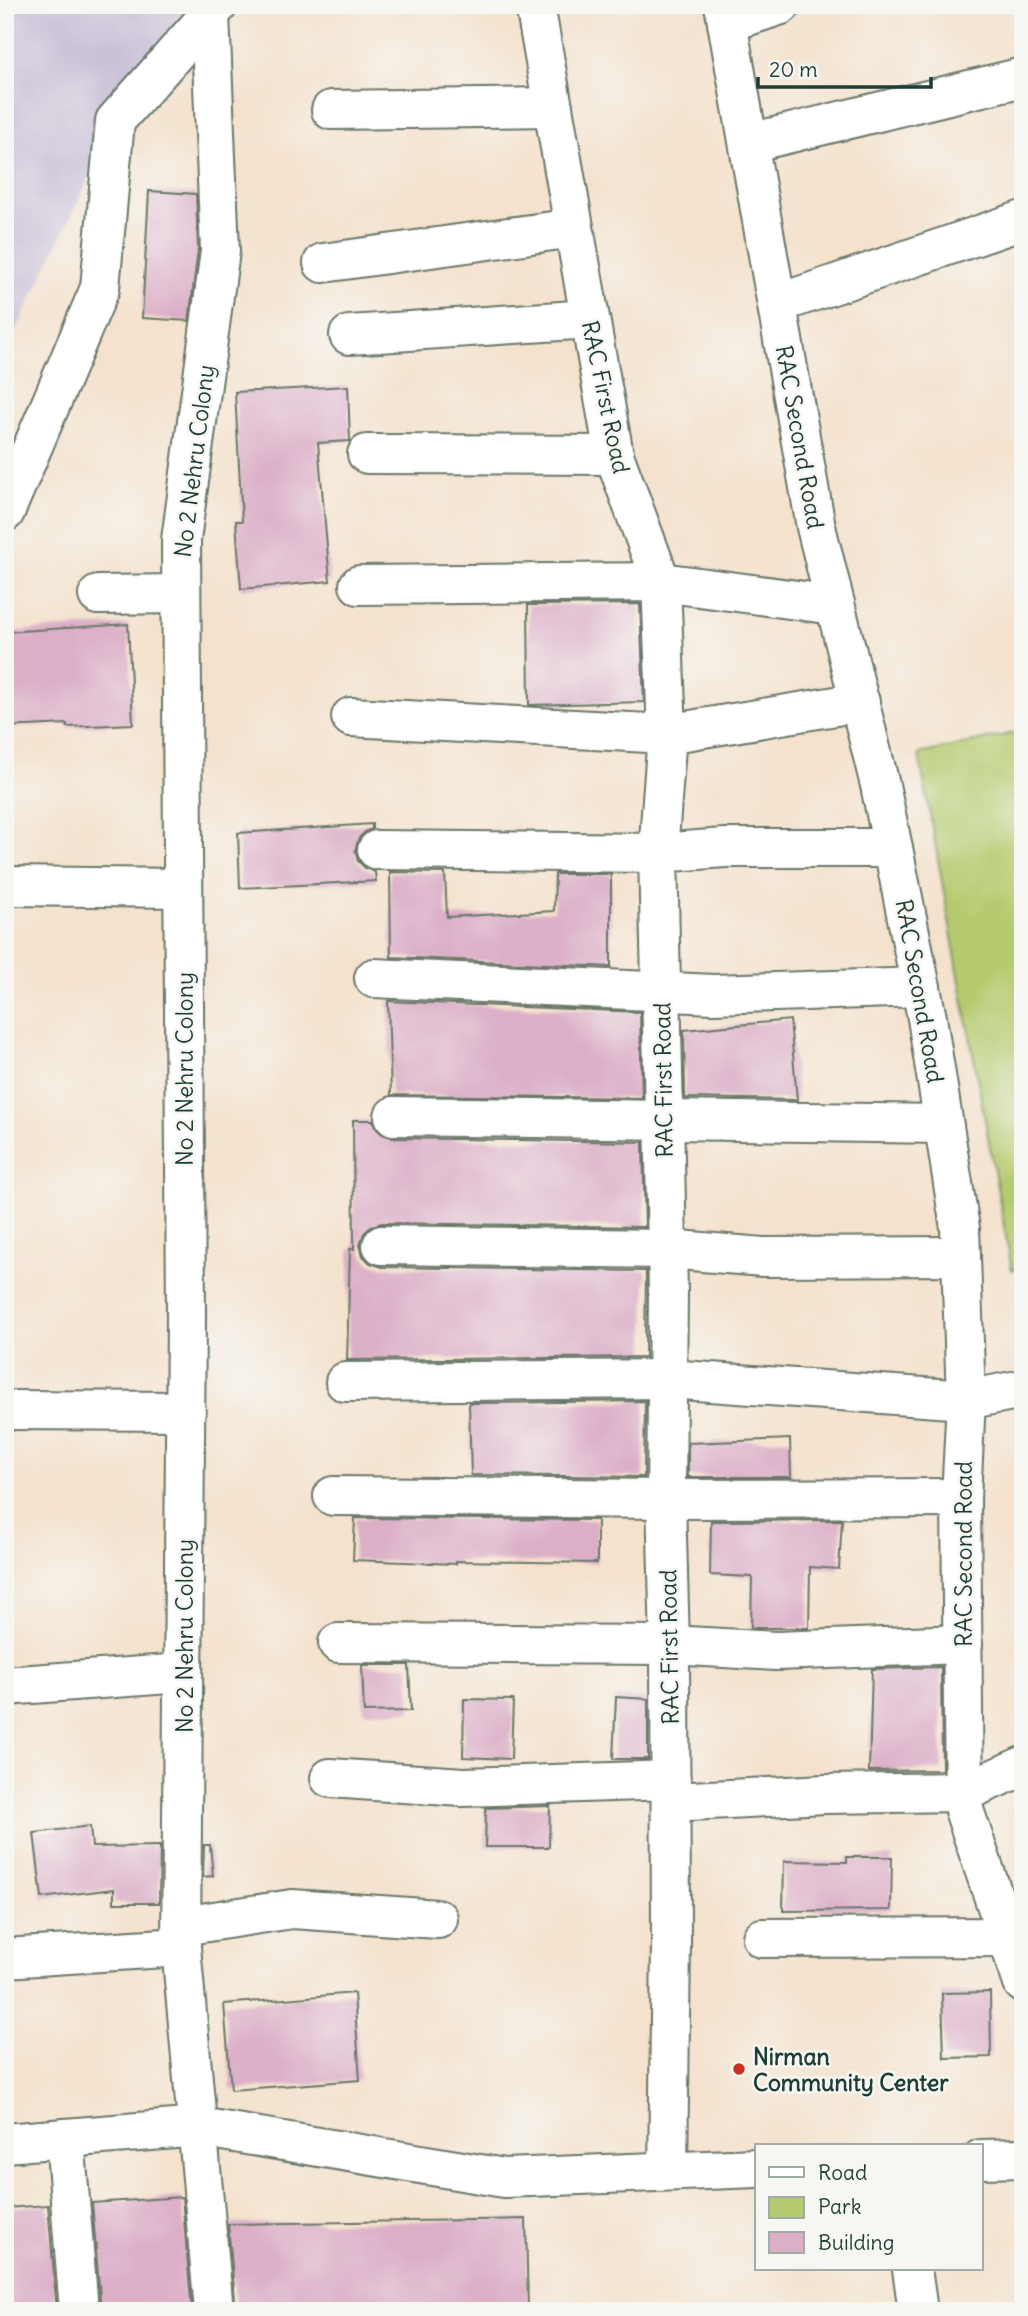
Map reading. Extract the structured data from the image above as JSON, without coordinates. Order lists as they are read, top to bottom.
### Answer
{
  "streets": {
    "street": ["RAC First Road", "RAC Second Road", "No 2 Nehru Colony"]
  },
  "places": ["Nirman Community Center"],
  "legend": ["Road", "Park", "Building"],
  "scale_bar": "20 m"
}
